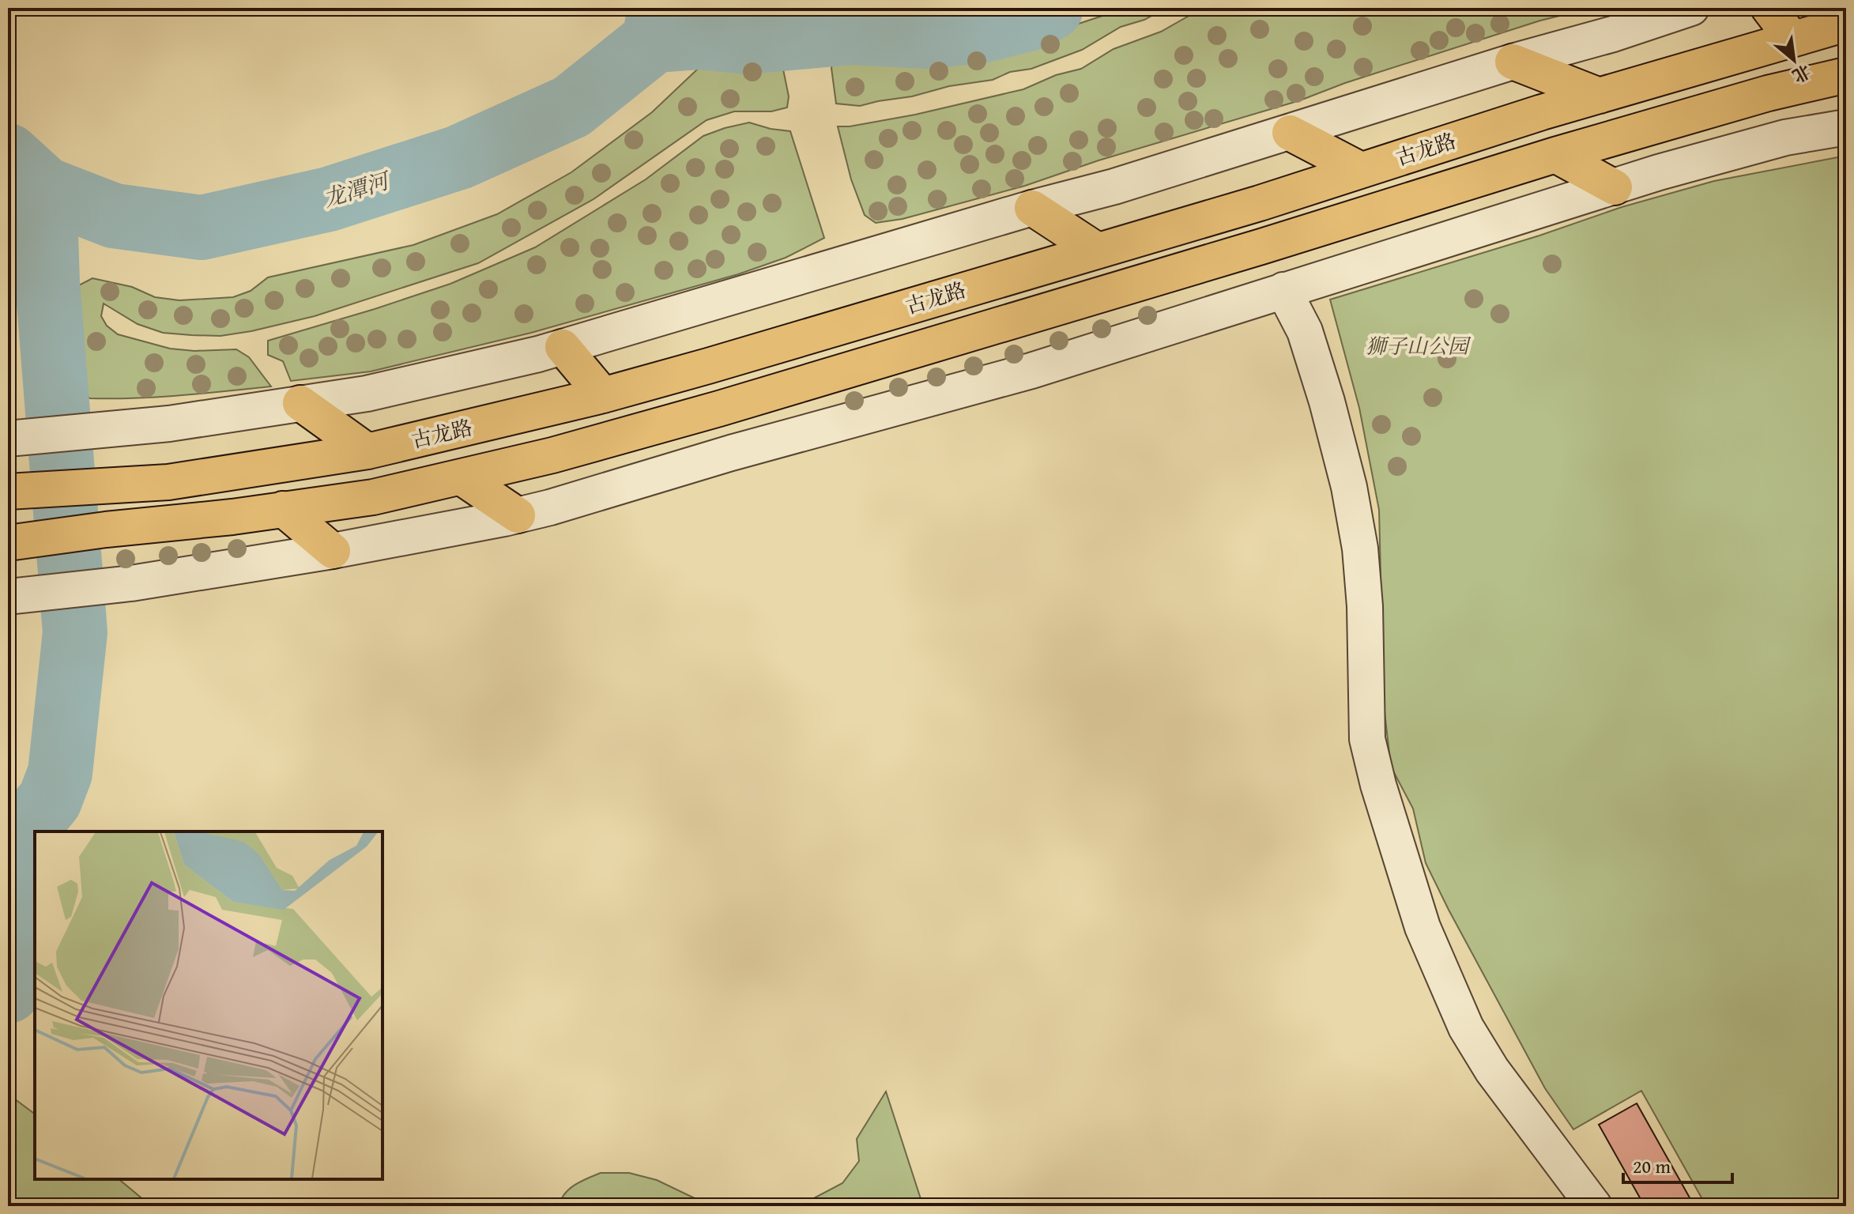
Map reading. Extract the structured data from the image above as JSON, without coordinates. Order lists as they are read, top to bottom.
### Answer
{
  "streets": {
    "main road": ["古龙路"]
  },
  "water": ["龙潭河"],
  "parks": ["狮子山公园"],
  "scale_bar": "20 m",
  "north": "bottom right"
}
